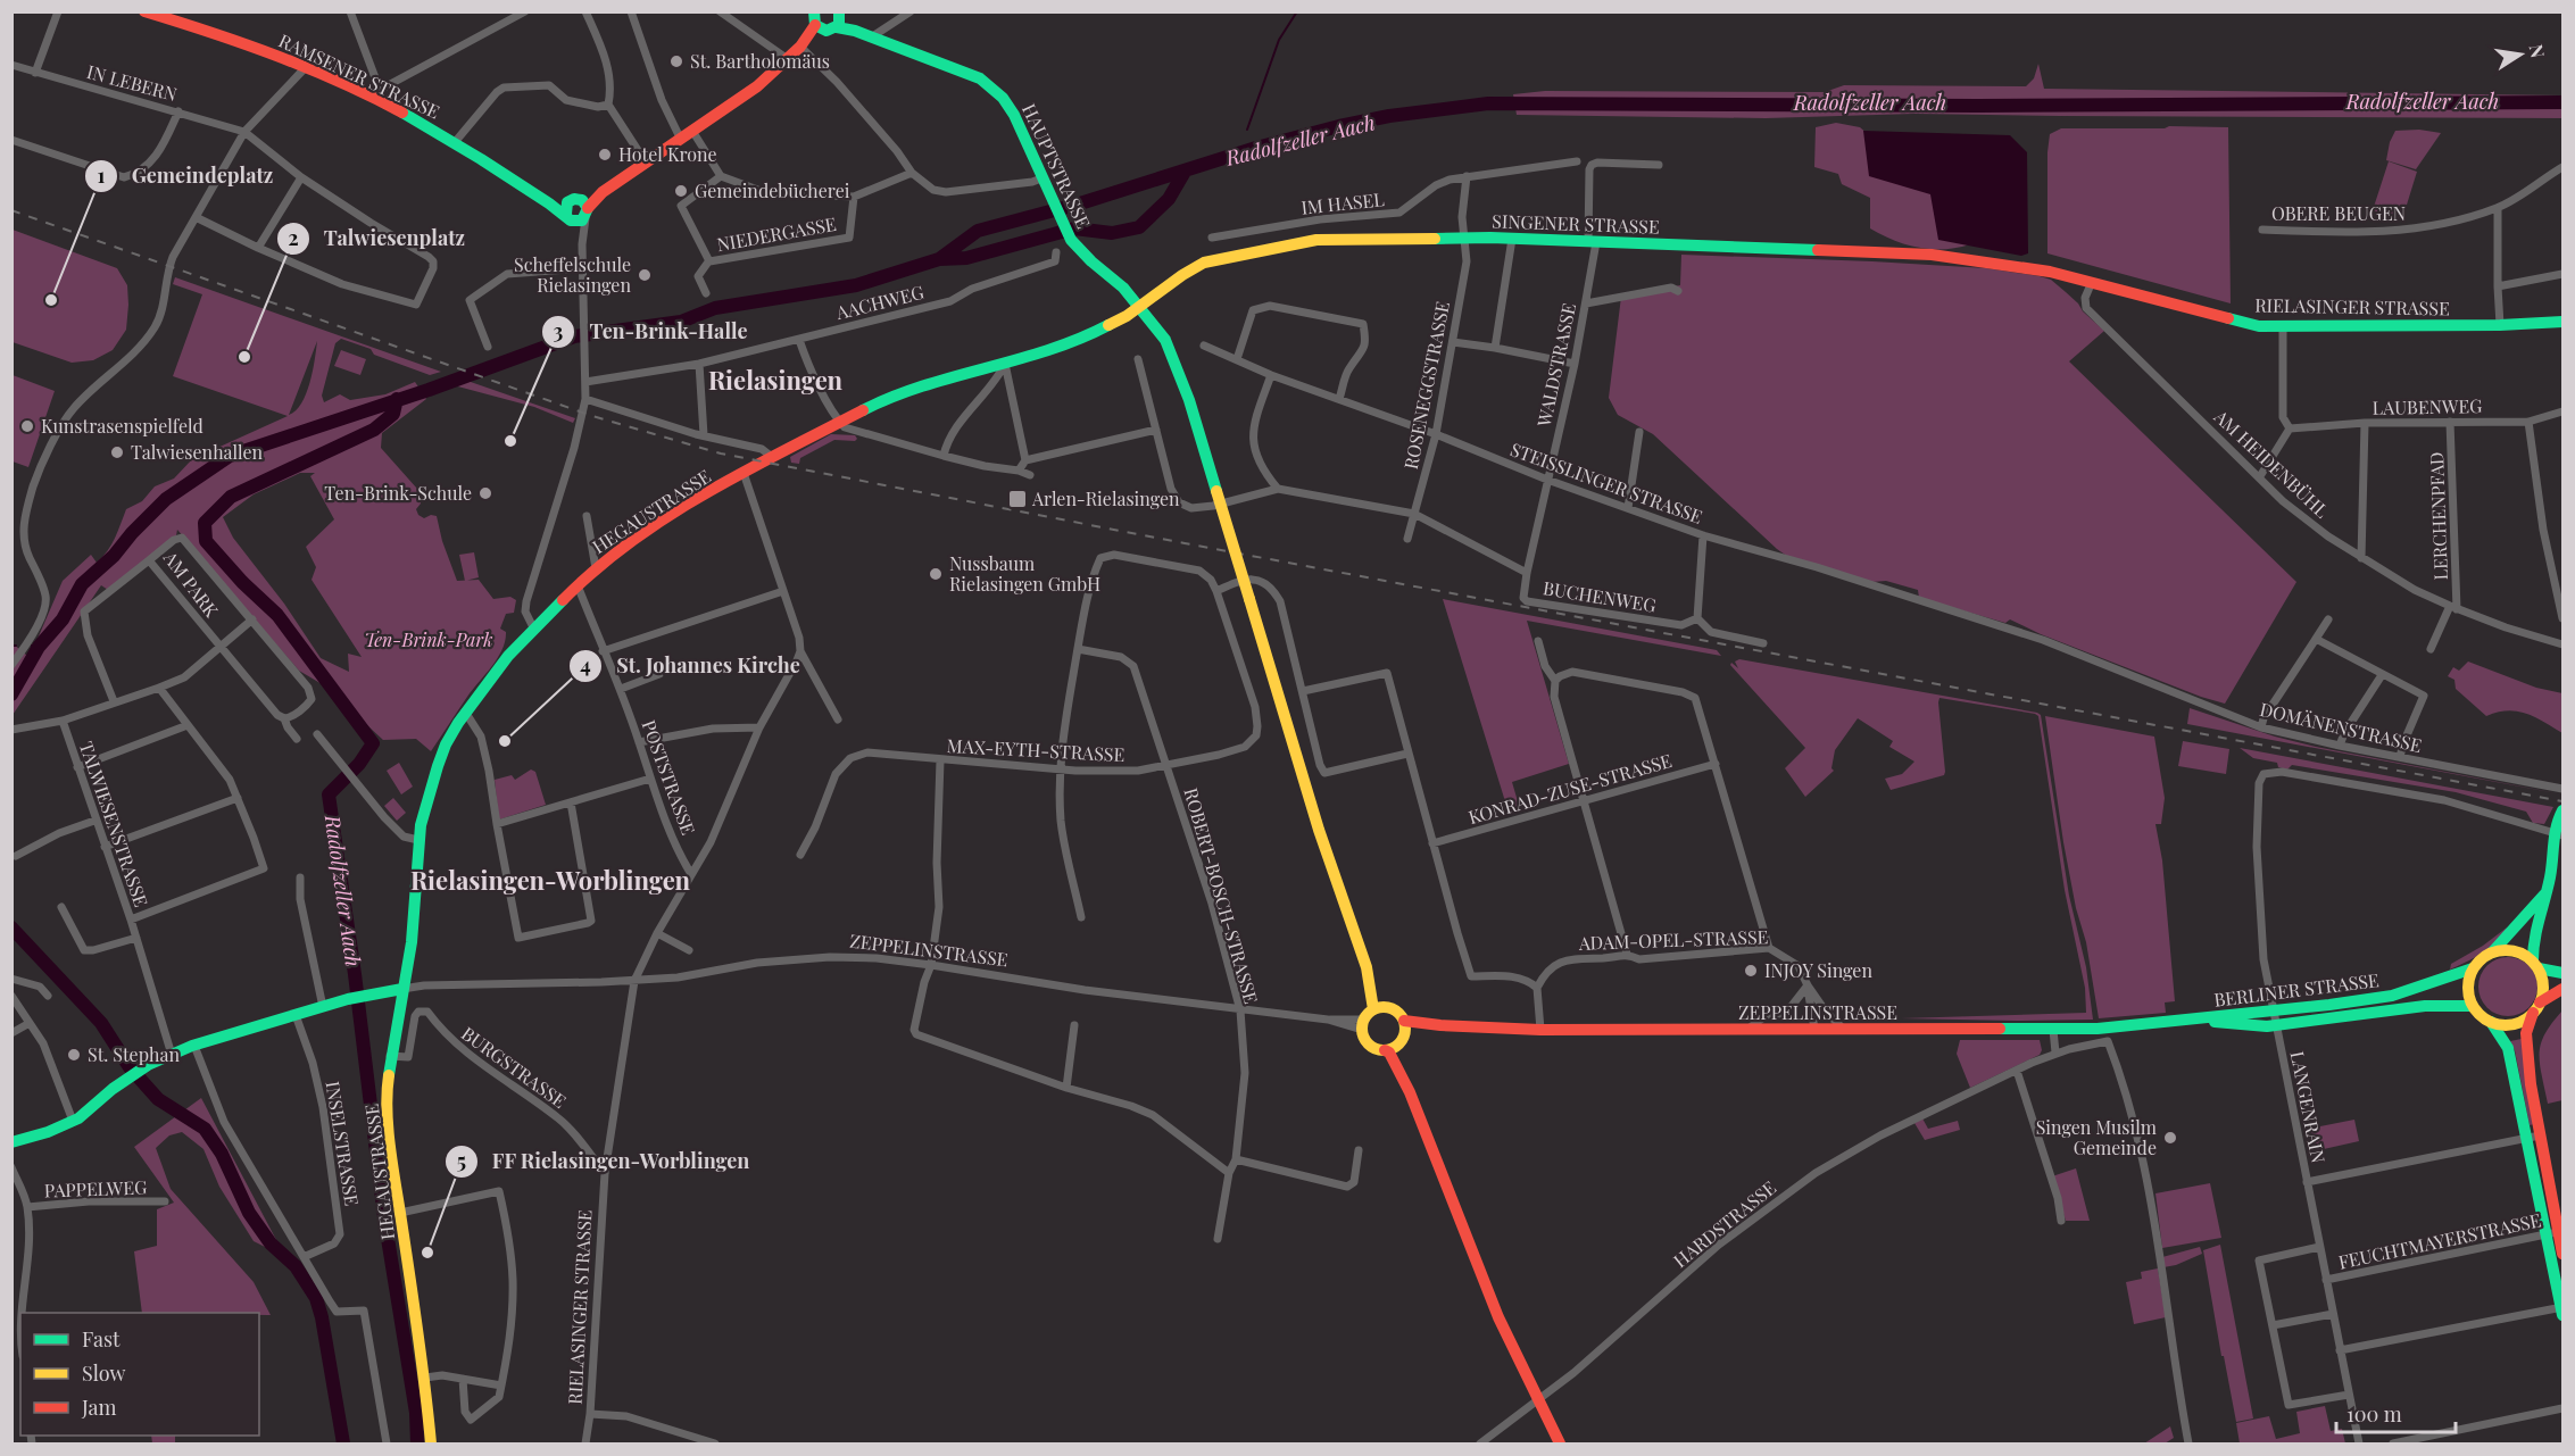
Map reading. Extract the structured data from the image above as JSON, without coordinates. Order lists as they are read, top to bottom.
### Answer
{
  "streets": {
    "main road": [
      "RAMSENER STRASSE",
      "HAUPTSTRASSE",
      "SINGENER STRASSE",
      "RIELASINGER STRASSE",
      "HEGAUSTRASSE",
      "ZEPPELINSTRASSE",
      "BERLINER STRASSE"
    ],
    "street": [
      "IN LEBERN",
      "IM HASEL",
      "OBERE BEUGEN",
      "NIEDERGASSE",
      "AACHWEG",
      "WALDSTRASSE",
      "ROSENEGGSTRASSE",
      "LAUBENWEG",
      "AM HEIDENBÜHL",
      "STEISSLINGER STRASSE",
      "LERCHENPFAD",
      "AM PARK",
      "BUCHENWEG",
      "DOMÄNENSTRASSE",
      "MAX-EYTH-STRASSE",
      "POSTSTRASSE",
      "KONRAD-ZUSE-STRASSE",
      "TALWIESENSTRASSE",
      "ROBERT-BOSCH-STRASSE",
      "ADAM-OPEL-STRASSE",
      "BURGSTRASSE",
      "LANGENRAIN",
      "INSELSTRASSE",
      "PAPPELWEG",
      "HARDSTRASSE",
      "FEUCHTMAYERSTRASSE"
    ]
  },
  "crossings": [
    ["RAMSENER STRASSE", "HAUPTSTRASSE"],
    ["HAUPTSTRASSE", "SINGENER STRASSE"],
    ["HAUPTSTRASSE", "HEGAUSTRASSE"],
    ["SINGENER STRASSE", "RIELASINGER STRASSE"],
    ["SINGENER STRASSE", "WALDSTRASSE"],
    ["SINGENER STRASSE", "ROSENEGGSTRASSE"],
    ["SINGENER STRASSE", "HEGAUSTRASSE"],
    ["RIELASINGER STRASSE", "AM HEIDENBÜHL"],
    ["RIELASINGER STRASSE", "POSTSTRASSE"],
    ["RIELASINGER STRASSE", "ZEPPELINSTRASSE"],
    ["RIELASINGER STRASSE", "BURGSTRASSE"],
    ["WALDSTRASSE", "STEISSLINGER STRASSE"],
    ["WALDSTRASSE", "BUCHENWEG"],
    ["ROSENEGGSTRASSE", "STEISSLINGER STRASSE"],
    ["LAUBENWEG", "LERCHENPFAD"],
    ["AM HEIDENBÜHL", "LERCHENPFAD"],
    ["STEISSLINGER STRASSE", "DOMÄNENSTRASSE"],
    ["HEGAUSTRASSE", "POSTSTRASSE"],
    ["HEGAUSTRASSE", "ZEPPELINSTRASSE"],
    ["HEGAUSTRASSE", "BURGSTRASSE"],
    ["AM PARK", "TALWIESENSTRASSE"],
    ["MAX-EYTH-STRASSE", "ROBERT-BOSCH-STRASSE"],
    ["ROBERT-BOSCH-STRASSE", "ZEPPELINSTRASSE"],
    ["ADAM-OPEL-STRASSE", "ZEPPELINSTRASSE"],
    ["ZEPPELINSTRASSE", "BERLINER STRASSE"],
    ["BERLINER STRASSE", "LANGENRAIN"],
    ["LANGENRAIN", "FEUCHTMAYERSTRASSE"]
  ],
  "districts": ["Rielasingen", "Rielasingen-Worblingen"],
  "water": ["Radolfzeller Aach"],
  "parks": ["Ten-Brink-Park"],
  "places": {
    "other": [
      "St. Bartholomäus",
      "Hotel Krone",
      "Gemeindebücherei",
      "Scheffelschule Rielasingen",
      "Gemeindeplatz",
      "Talwiesenplatz",
      "Kunstrasenspielfeld",
      "Ten-Brink-Halle",
      "Talwiesenhallen",
      "Ten-Brink-Schule",
      "Nussbaum Rielasingen GmbH",
      "St. Johannes Kirche",
      "INJOY Singen",
      "St. Stephan",
      "Singen Musilm Gemeinde",
      "FF Rielasingen-Worblingen"
    ],
    "transit": ["Arlen-Rielasingen"]
  },
  "legend": ["Fast", "Slow", "Jam"],
  "scale_bar": "100 m",
  "north": "right"
}
